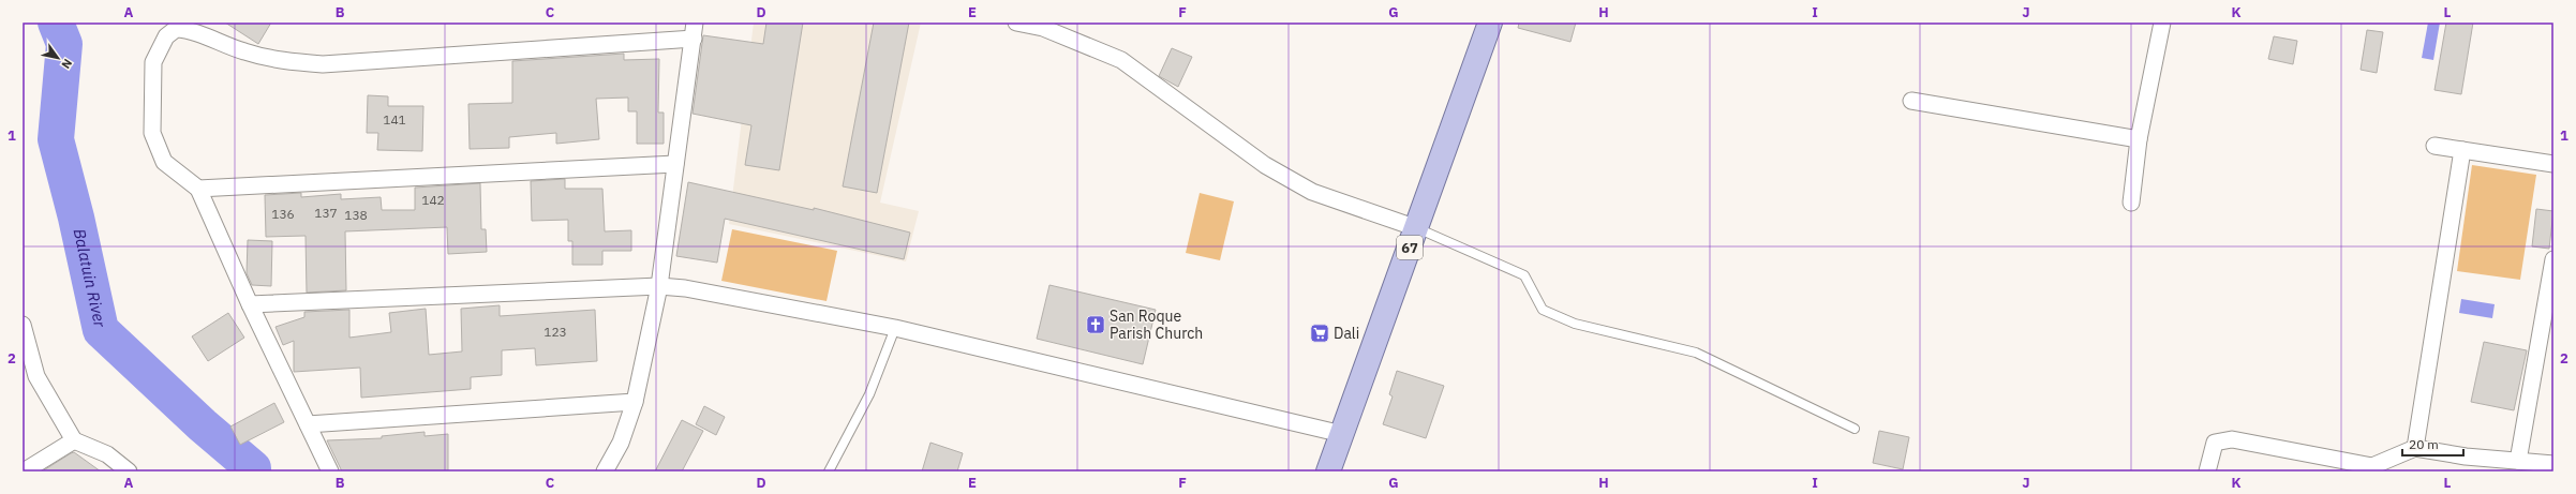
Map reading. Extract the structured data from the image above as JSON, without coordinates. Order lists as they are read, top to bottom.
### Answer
{
  "streets": {
    "main road": ["67"]
  },
  "water": ["Balatuin River"],
  "places": {
    "church": ["San Roque Parish Church"],
    "supermarket": ["Dali"]
  },
  "house_numbers": [
    "141",
    "142",
    "137",
    "136",
    "138",
    "123"
  ],
  "scale_bar": "20 m",
  "north": "bottom right",
  "grid": {
    "columns": [
      "A",
      "B",
      "C",
      "D",
      "E",
      "F",
      "G",
      "H",
      "I",
      "J",
      "K",
      "L"
    ],
    "rows": ["1", "2"]
  }
}
